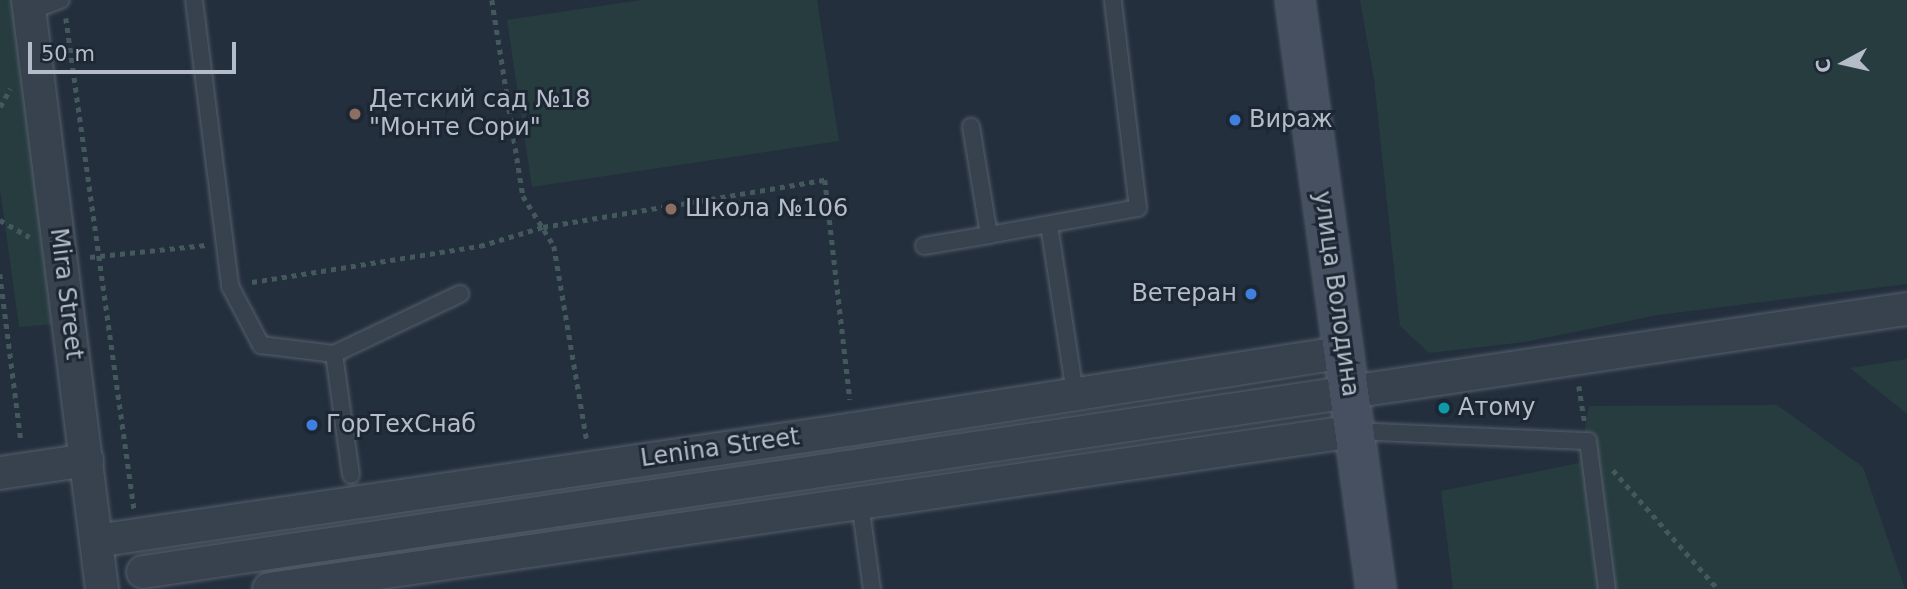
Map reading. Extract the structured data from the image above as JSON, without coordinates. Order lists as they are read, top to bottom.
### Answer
{
  "streets": {
    "street": ["Mira Street", "улица Володина", "Lenina Street"]
  },
  "crossings": [
    ["Mira Street", "Lenina Street"],
    ["улица Володина", "Lenina Street"]
  ],
  "places": [
    "Детский сад №18 \"Монте Сори\"",
    "Вираж",
    "Школа №106",
    "Ветеран",
    "Атому",
    "ГорТехСнаб"
  ],
  "scale_bar": "50 m",
  "north": "left"
}
